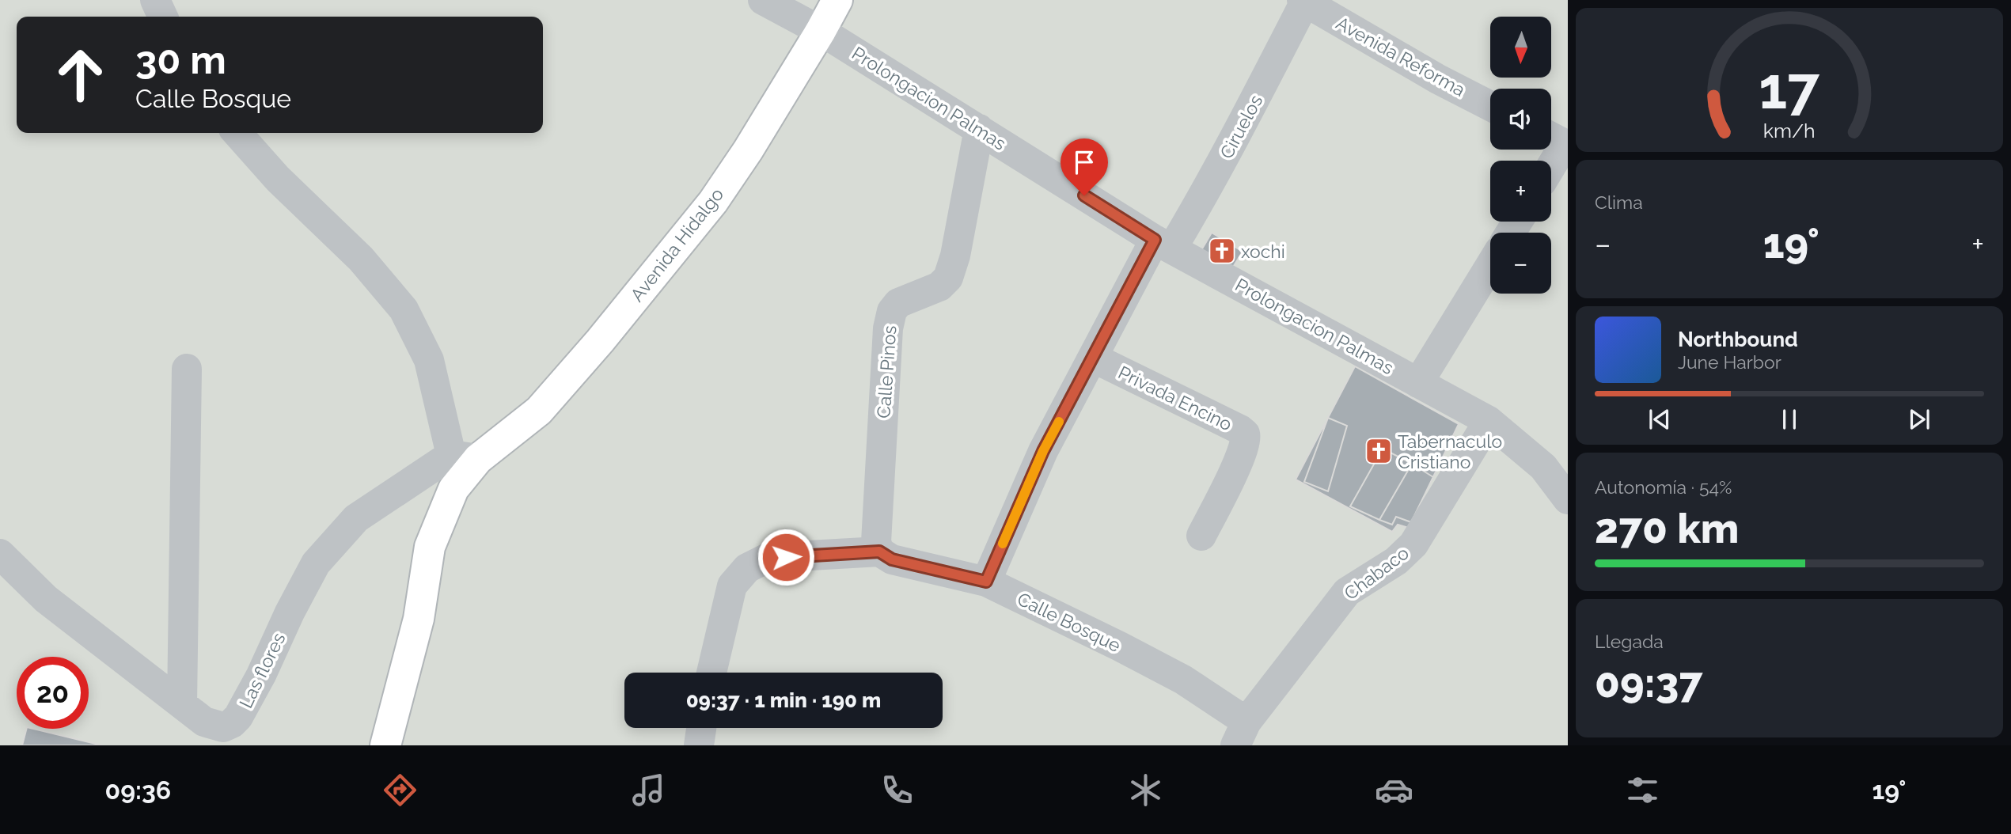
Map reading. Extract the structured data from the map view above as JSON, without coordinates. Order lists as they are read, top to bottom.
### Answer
{
  "streets": {
    "main road": ["Avenida Hidalgo"],
    "street": [
      "Avenida Reforma",
      "Prolongacion Palmas",
      "Ciruelos",
      "Calle Pinos",
      "Privada Encino",
      "Chabaco",
      "Calle Bosque",
      "Las flores"
    ]
  },
  "crossings": [
    ["Avenida Reforma", "Ciruelos"],
    ["Prolongacion Palmas", "Ciruelos"],
    ["Prolongacion Palmas", "Avenida Hidalgo"],
    ["Prolongacion Palmas", "Calle Pinos"],
    ["Prolongacion Palmas", "Chabaco"],
    ["Ciruelos", "Privada Encino"],
    ["Ciruelos", "Calle Bosque"],
    ["Avenida Hidalgo", "Las flores"],
    ["Calle Pinos", "Calle Bosque"],
    ["Chabaco", "Calle Bosque"]
  ],
  "places": {
    "church": ["xochi", "Tabernaculo Cristiano"]
  },
  "north": "bottom",
  "page": {
    "map_buttons": ["+", "−"],
    "turn": ["30 m", "Calle Bosque"],
    "tile": [
      "Clima",
      ["Autonomía · 54%", "270 km"],
      ["Llegada", "09:37"]
    ],
    "heat": ["−", "19°", "+"],
    "song": ["Northbound", "June Harbor"],
    "limit": "20",
    "trip": "09:37 · 1 min · 190 m",
    "tabs": ["09:36", "19°"],
    "gauge": ["17", "km/h"]
  }
}
